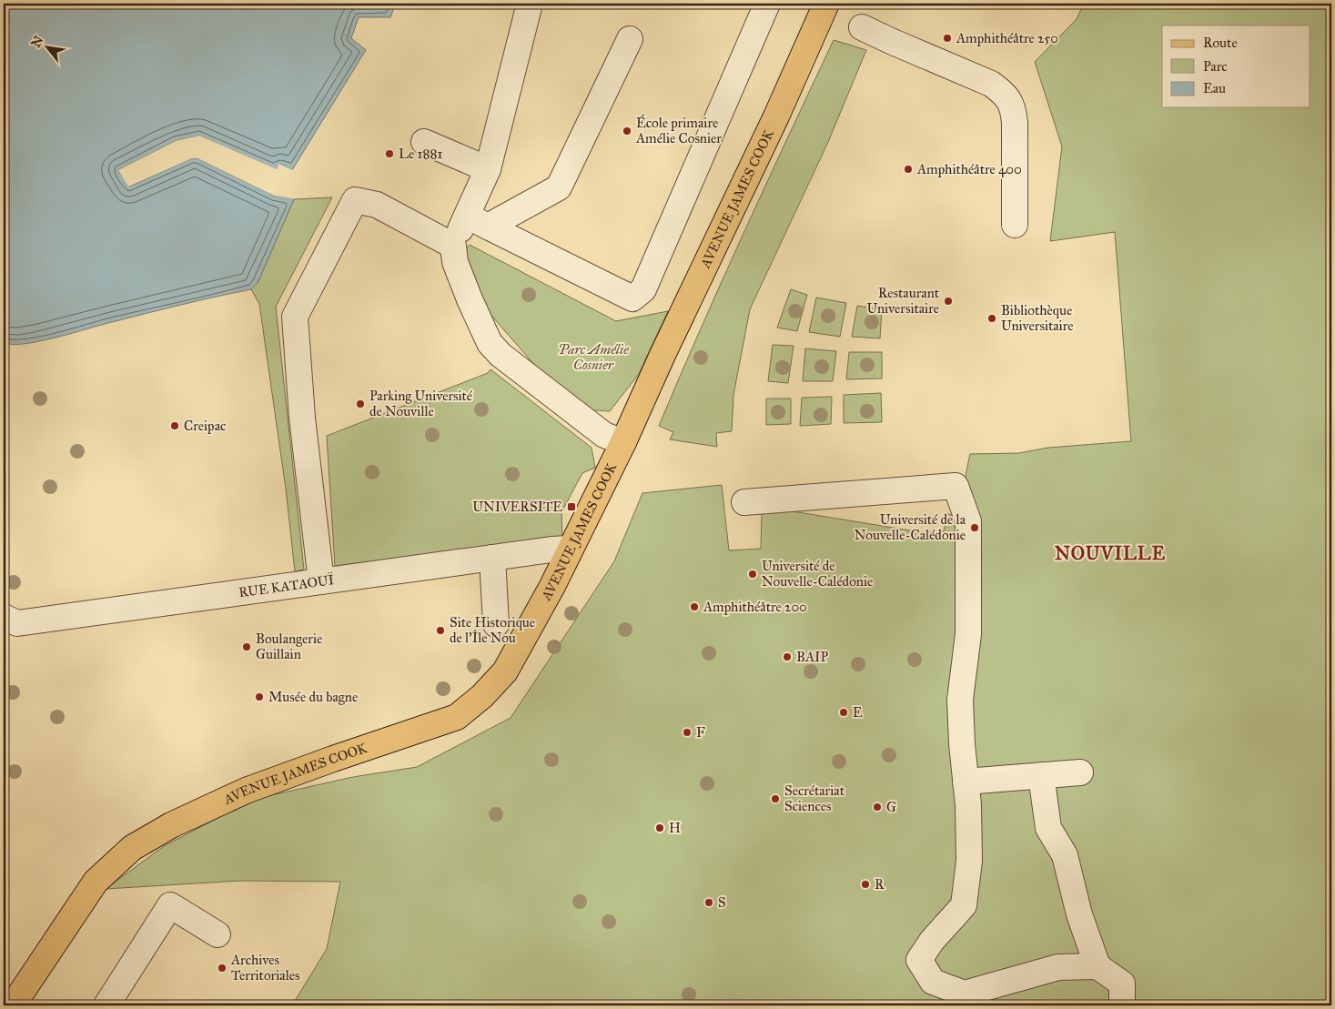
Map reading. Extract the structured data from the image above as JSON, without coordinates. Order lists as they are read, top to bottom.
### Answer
{
  "streets": {
    "main road": ["AVENUE JAMES COOK"],
    "street": ["RUE KATAOUÏ"]
  },
  "crossings": [
    ["AVENUE JAMES COOK", "RUE KATAOUÏ"]
  ],
  "districts": ["NOUVILLE"],
  "parks": ["Parc Amélie Cosnier"],
  "places": {
    "other": [
      "Amphithéâtre 250",
      "École primaire Amélie Cosnier",
      "Le 1881",
      "Amphithéâtre 400",
      "Restaurant Universitaire",
      "Bibliothèque Universitaire",
      "Parking Université de Nouville",
      "Creipac",
      "Université de la Nouvelle-Calédonie",
      "Université de Nouvelle-Calédonie",
      "Amphithéâtre 200",
      "Site Historique de l'Île Nou",
      "Boulangerie Guillain",
      "BAIP",
      "Musée du bagne",
      "E",
      "F",
      "Secrétariat Sciences",
      "G",
      "H",
      "R",
      "S",
      "Archives Territoriales"
    ],
    "transit": ["UNIVERSITE"]
  },
  "legend": ["Route", "Parc", "Eau"],
  "north": "top left"
}
